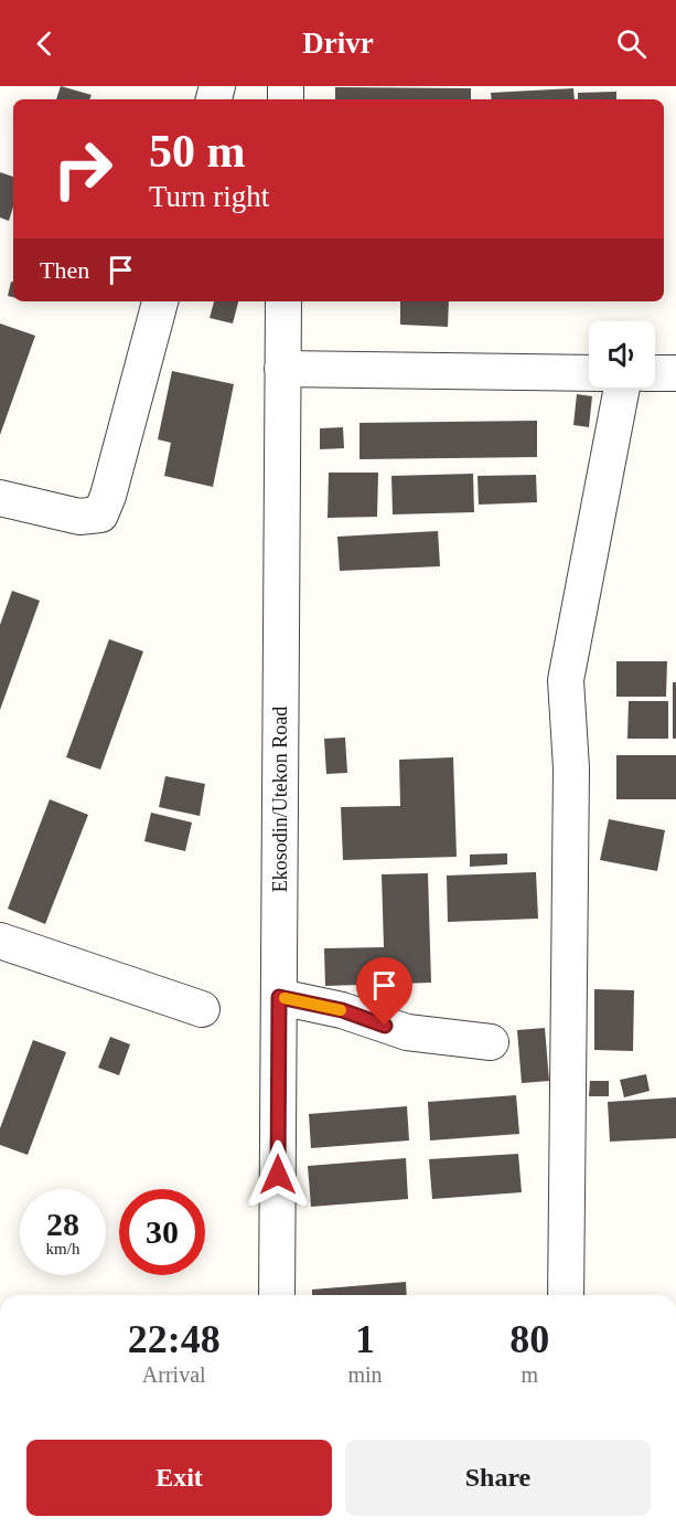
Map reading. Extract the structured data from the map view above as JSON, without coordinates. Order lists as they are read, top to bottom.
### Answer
{
  "streets": {
    "street": ["Ekosodin/Utekon Road"]
  },
  "page": {
    "header": "Drivr",
    "turn": ["50 m", "Turn right"],
    "then": "Then",
    "speed": "28 km/h",
    "limit": "30",
    "eta": [
      "22:48",
      "Arrival",
      "1",
      "min",
      "80",
      "m"
    ],
    "buttons": ["Exit", "Share"]
  }
}
